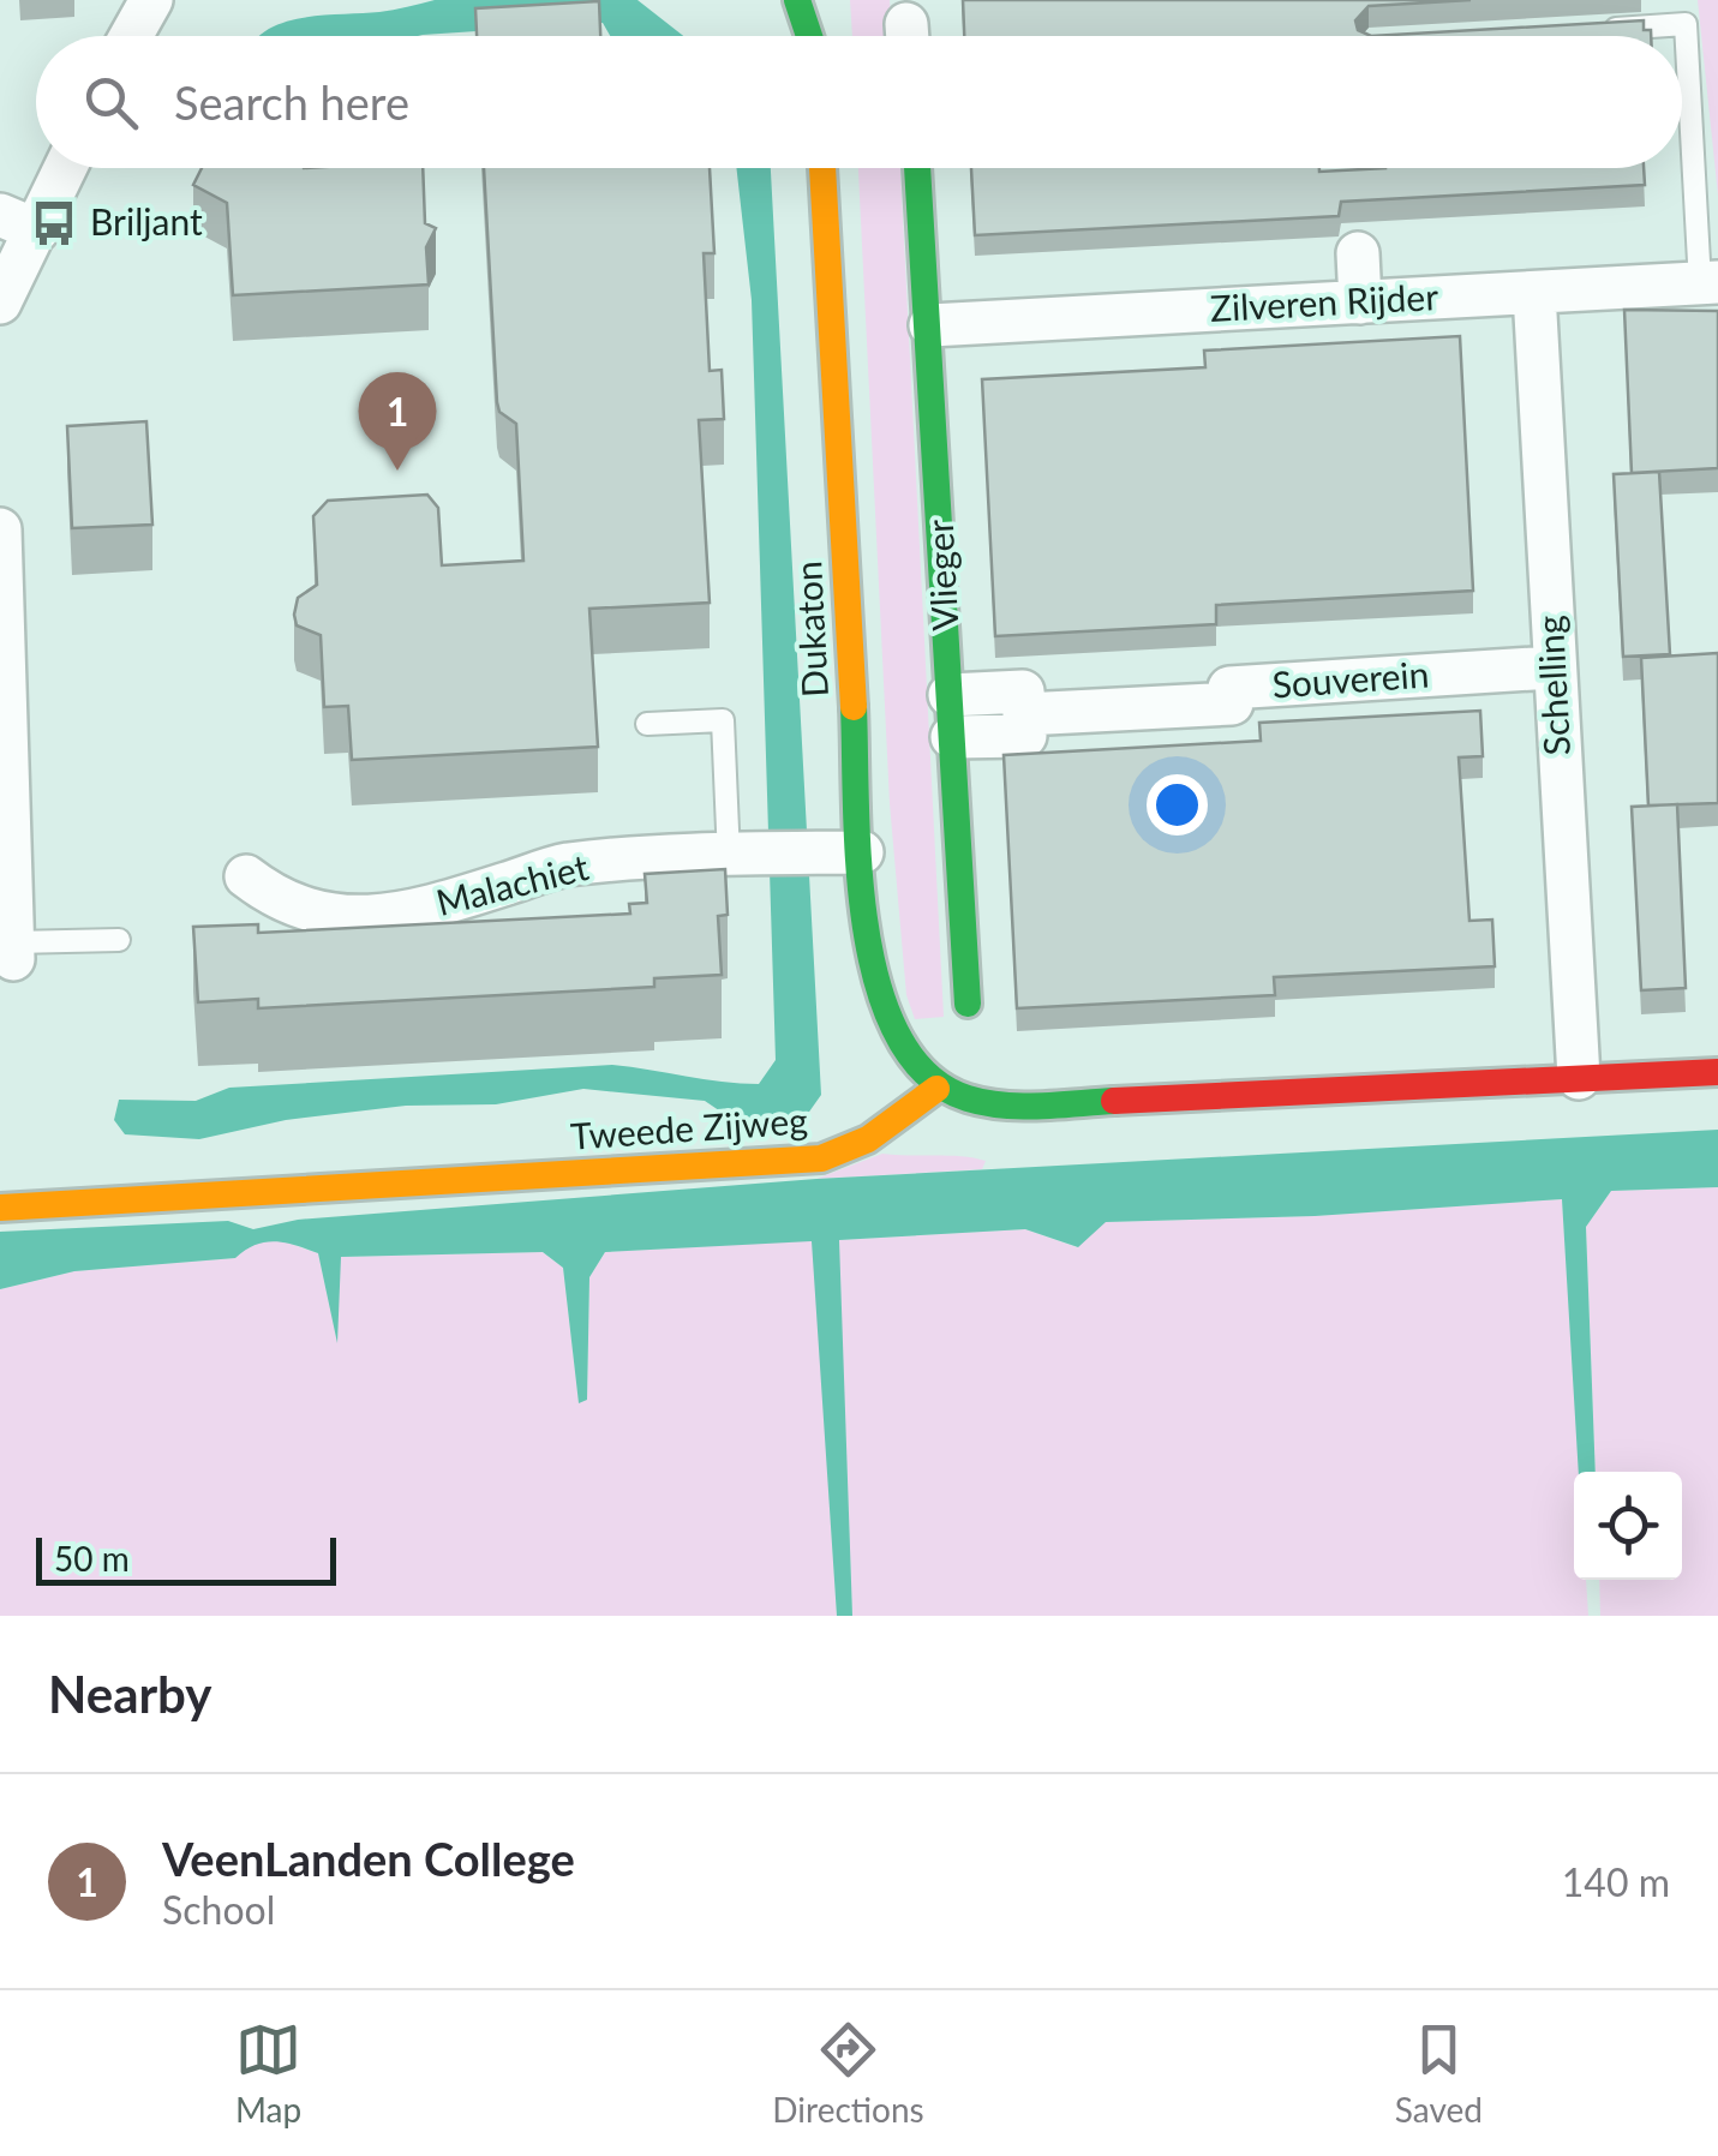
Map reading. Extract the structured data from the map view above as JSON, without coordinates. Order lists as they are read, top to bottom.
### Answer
{
  "streets": {
    "street": [
      "Zilveren Rijder",
      "Vlieger",
      "Dukaton",
      "Souverein",
      "Schelling",
      "Malachiet",
      "Tweede Zijweg"
    ]
  },
  "crossings": [
    ["Zilveren Rijder", "Vlieger"],
    ["Zilveren Rijder", "Schelling"],
    ["Vlieger", "Souverein"],
    ["Dukaton", "Malachiet"],
    ["Dukaton", "Tweede Zijweg"],
    ["Souverein", "Schelling"]
  ],
  "places": {
    "bus stop": ["Briljant"]
  },
  "scale_bar": "50 m",
  "page": {
    "search": "Search here",
    "pins": "1",
    "scale": "50 m",
    "heading": "Nearby",
    "list": [
      {
        "mark": "1",
        "name": "VeenLanden College",
        "note": "School",
        "value": "140 m"
      }
    ],
    "nav": ["Map", "Directions", "Saved"]
  }
}
